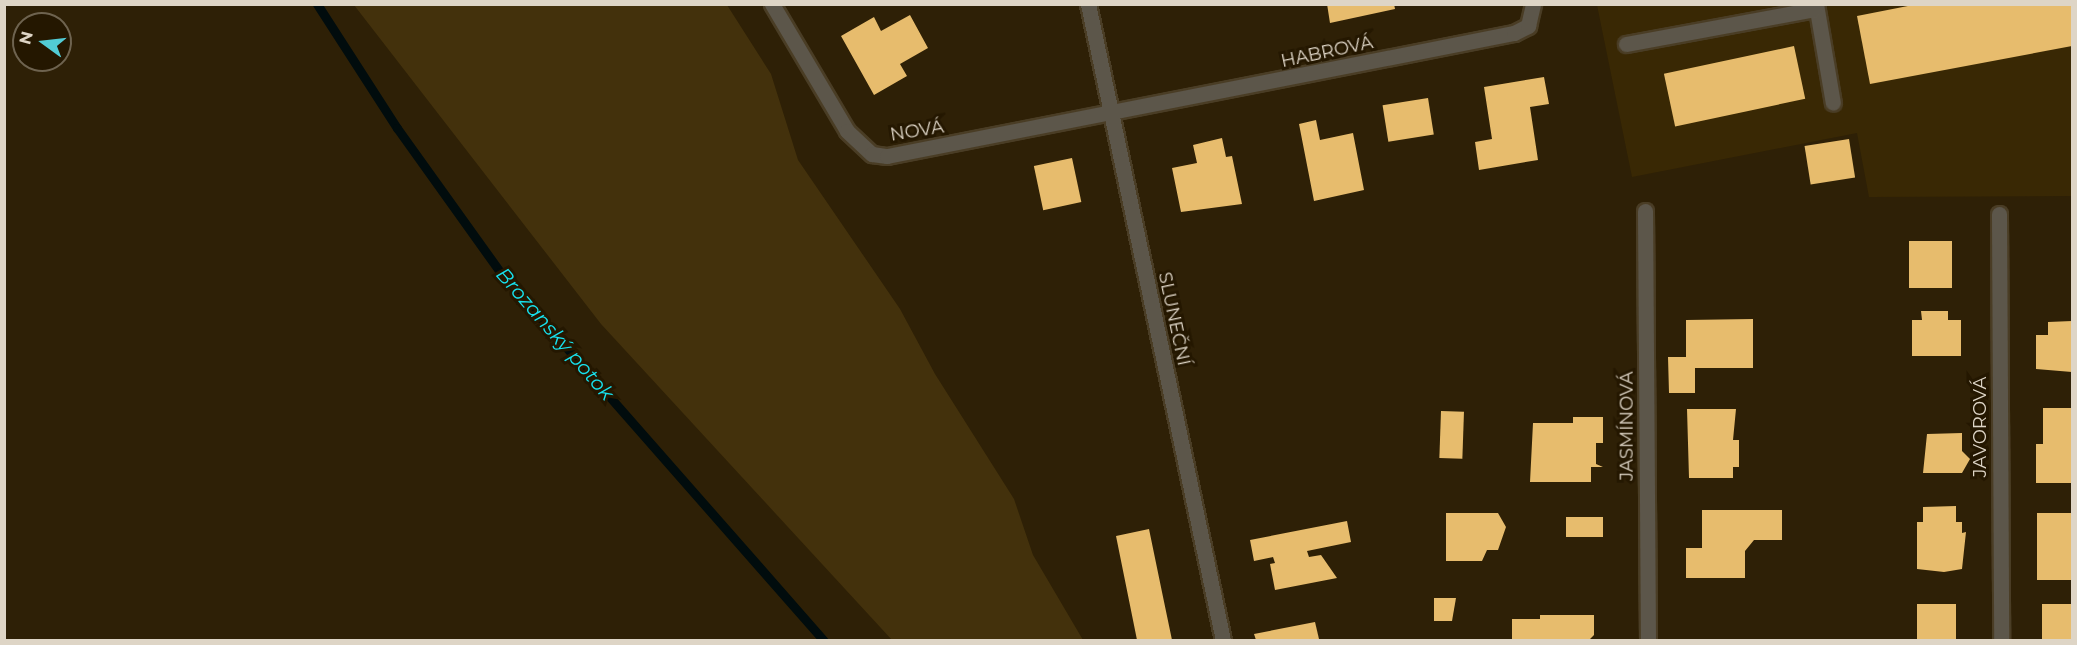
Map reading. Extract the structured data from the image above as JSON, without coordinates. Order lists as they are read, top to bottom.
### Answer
{
  "streets": {
    "street": [
      "HABROVÁ",
      "NOVÁ",
      "SLUNEČNÍ",
      "JASMÍNOVÁ",
      "JAVOROVÁ"
    ]
  },
  "crossings": [
    ["HABROVÁ", "NOVÁ"],
    ["HABROVÁ", "SLUNEČNÍ"],
    ["NOVÁ", "SLUNEČNÍ"]
  ],
  "water": ["Brozanský potok"],
  "north": "left"
}
